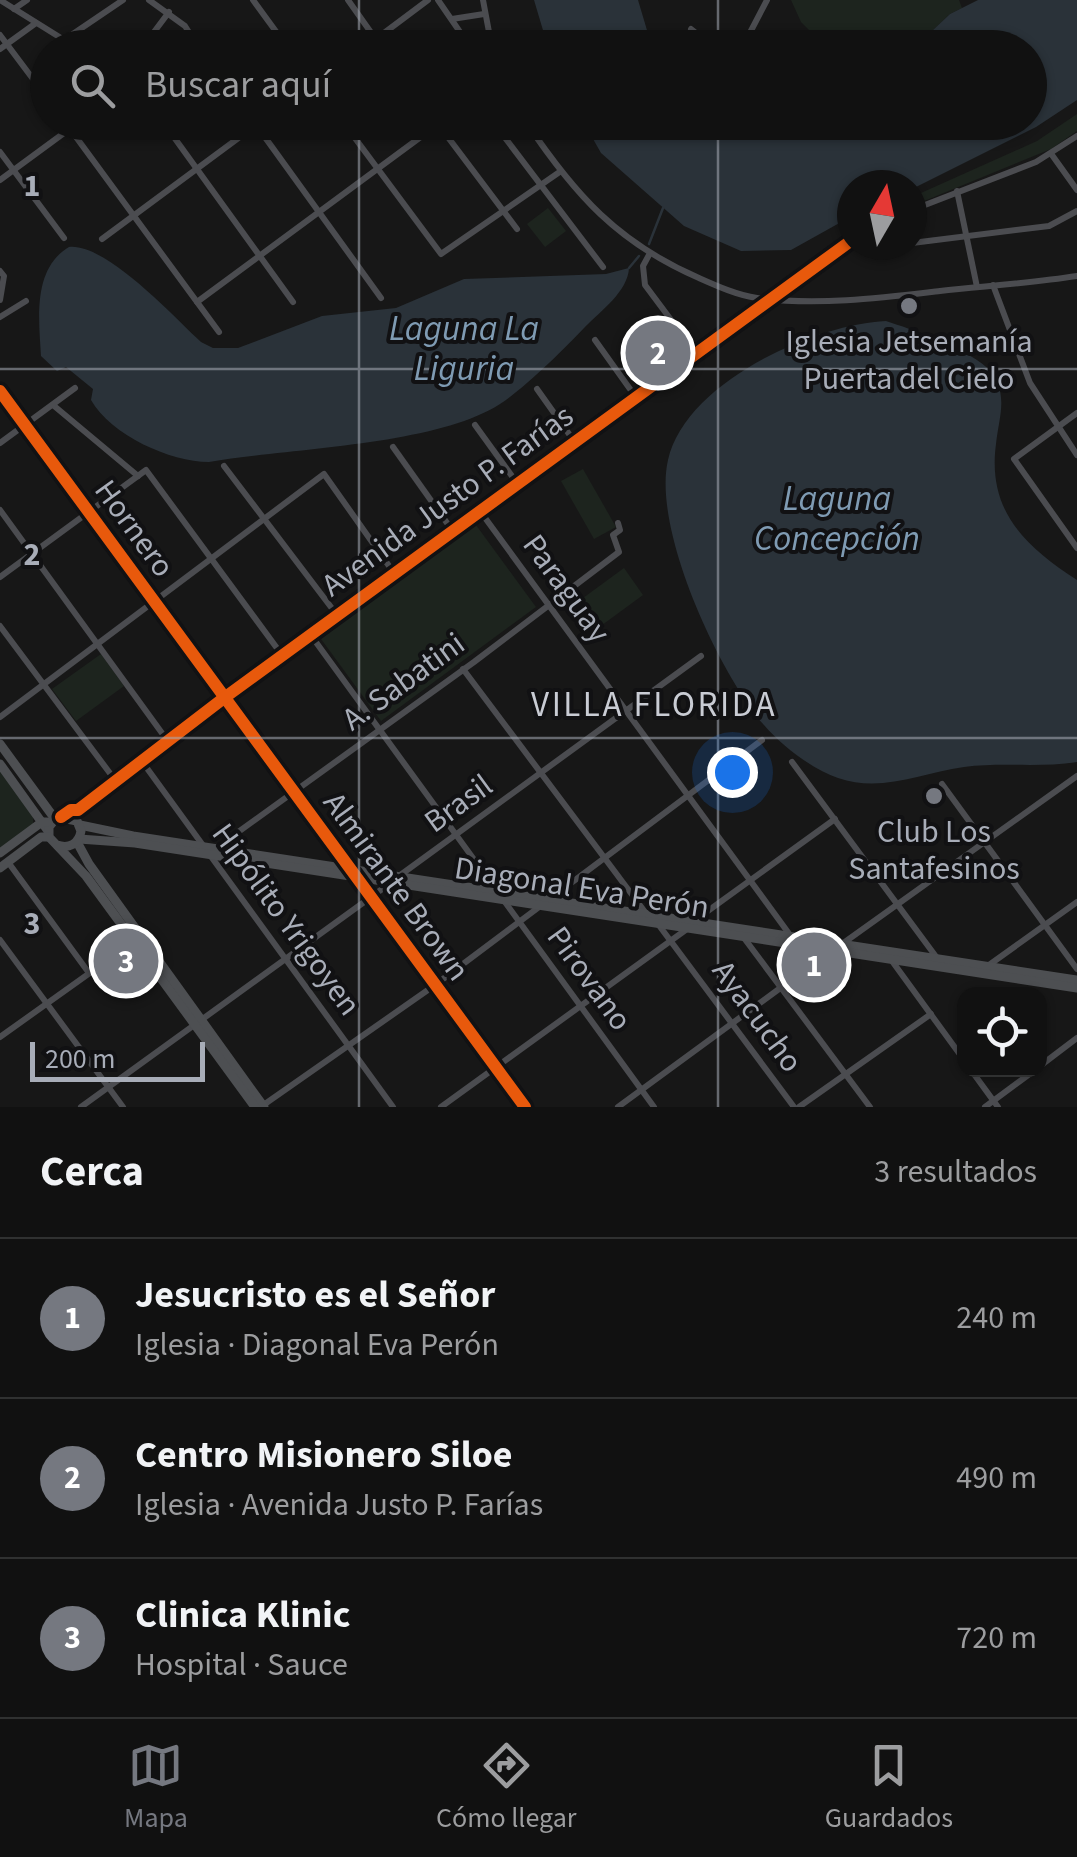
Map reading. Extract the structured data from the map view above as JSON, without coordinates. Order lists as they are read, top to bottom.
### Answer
{
  "streets": {
    "main road": ["Diagonal Eva Perón"],
    "street": [
      "Avenida Justo P. Farías",
      "Hornero",
      "Paraguay",
      "A. Sabatini",
      "Brasil",
      "Almirante Brown",
      "Hipólito Yrigoyen",
      "Pirovano",
      "Ayacucho"
    ]
  },
  "crossings": [
    ["Avenida Justo P. Farías", "Hornero"],
    ["Avenida Justo P. Farías", "Paraguay"],
    ["Avenida Justo P. Farías", "Almirante Brown"],
    ["Avenida Justo P. Farías", "Diagonal Eva Perón"],
    ["Avenida Justo P. Farías", "Hipólito Yrigoyen"],
    ["Avenida Justo P. Farías", "Pirovano"],
    ["Hornero", "Almirante Brown"],
    ["Paraguay", "A. Sabatini"],
    ["Paraguay", "Brasil"],
    ["Paraguay", "Diagonal Eva Perón"],
    ["A. Sabatini", "Almirante Brown"],
    ["A. Sabatini", "Diagonal Eva Perón"],
    ["A. Sabatini", "Hipólito Yrigoyen"],
    ["A. Sabatini", "Pirovano"],
    ["A. Sabatini", "Ayacucho"],
    ["Brasil", "Almirante Brown"],
    ["Brasil", "Diagonal Eva Perón"],
    ["Brasil", "Hipólito Yrigoyen"],
    ["Brasil", "Pirovano"],
    ["Brasil", "Ayacucho"],
    ["Almirante Brown", "Diagonal Eva Perón"],
    ["Diagonal Eva Perón", "Hipólito Yrigoyen"],
    ["Diagonal Eva Perón", "Pirovano"],
    ["Diagonal Eva Perón", "Ayacucho"]
  ],
  "districts": ["VILLA FLORIDA"],
  "water": ["Laguna La Liguria", "Laguna Concepción"],
  "places": ["Iglesia Jetsemanía Puerta del Cielo", "Club Los Santafesinos"],
  "scale_bar": "200 m",
  "north": "top",
  "page": {
    "search": "Buscar aquí",
    "pins": ["2", "3", "1"],
    "scale": "200 m",
    "heading": ["Cerca", "3 resultados"],
    "list": [
      {
        "mark": "1",
        "name": "Jesucristo es el Señor",
        "note": "Iglesia · Diagonal Eva Perón",
        "value": "240 m"
      },
      {
        "mark": "2",
        "name": "Centro Misionero Siloe",
        "note": "Iglesia · Avenida Justo P. Farías",
        "value": "490 m"
      },
      {
        "mark": "3",
        "name": "Clinica Klinic",
        "note": "Hospital · Sauce",
        "value": "720 m"
      }
    ],
    "nav": ["Mapa", "Cómo llegar", "Guardados"]
  },
  "grid": {
    "rows": ["1", "2", "3"]
  }
}
